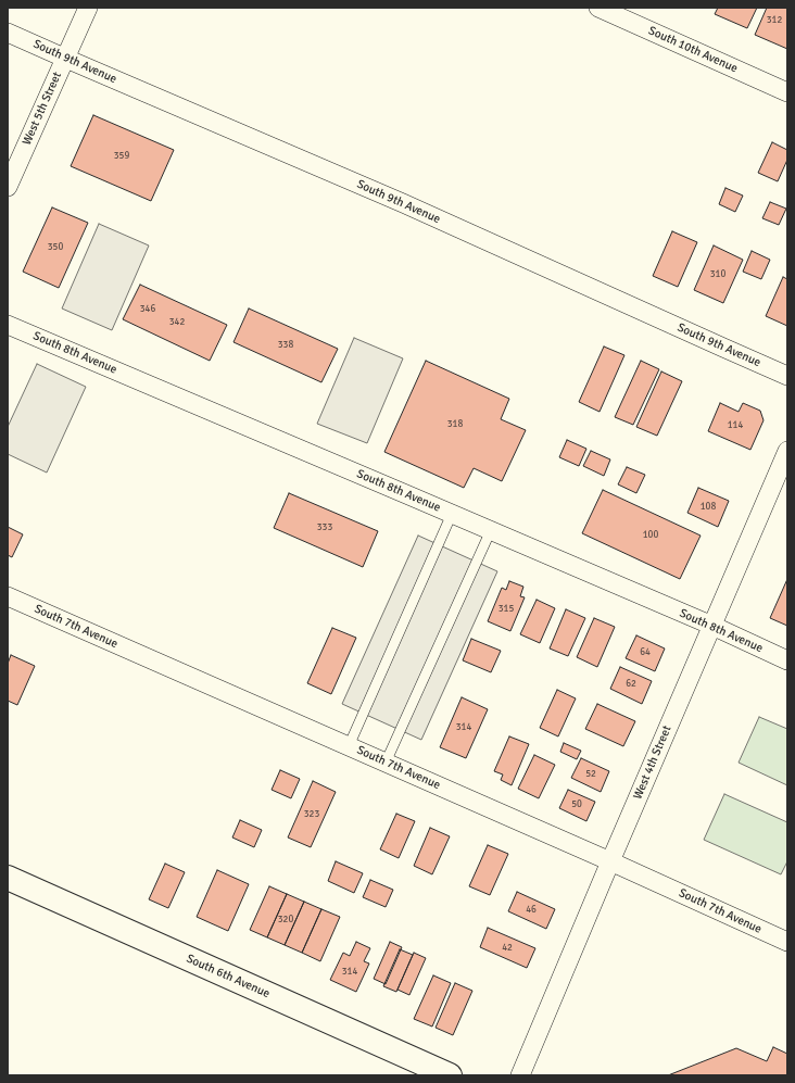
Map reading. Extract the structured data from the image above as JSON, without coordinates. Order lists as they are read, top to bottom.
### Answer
{
  "streets": {
    "street": [
      "South 10th Avenue",
      "South 9th Avenue",
      "West 5th Street",
      "South 8th Avenue",
      "South 7th Avenue",
      "West 4th Street",
      "South 6th Avenue"
    ]
  },
  "crossings": [
    ["South 9th Avenue", "West 5th Street"],
    ["South 8th Avenue", "West 4th Street"],
    ["South 7th Avenue", "West 4th Street"]
  ],
  "house_numbers": [
    "312",
    "359",
    "350",
    "310",
    "346",
    "342",
    "338",
    "318",
    "114",
    "108",
    "333",
    "100",
    "315",
    "64",
    "62",
    "314",
    "52",
    "50",
    "323",
    "46",
    "320",
    "42",
    "314"
  ]
}
